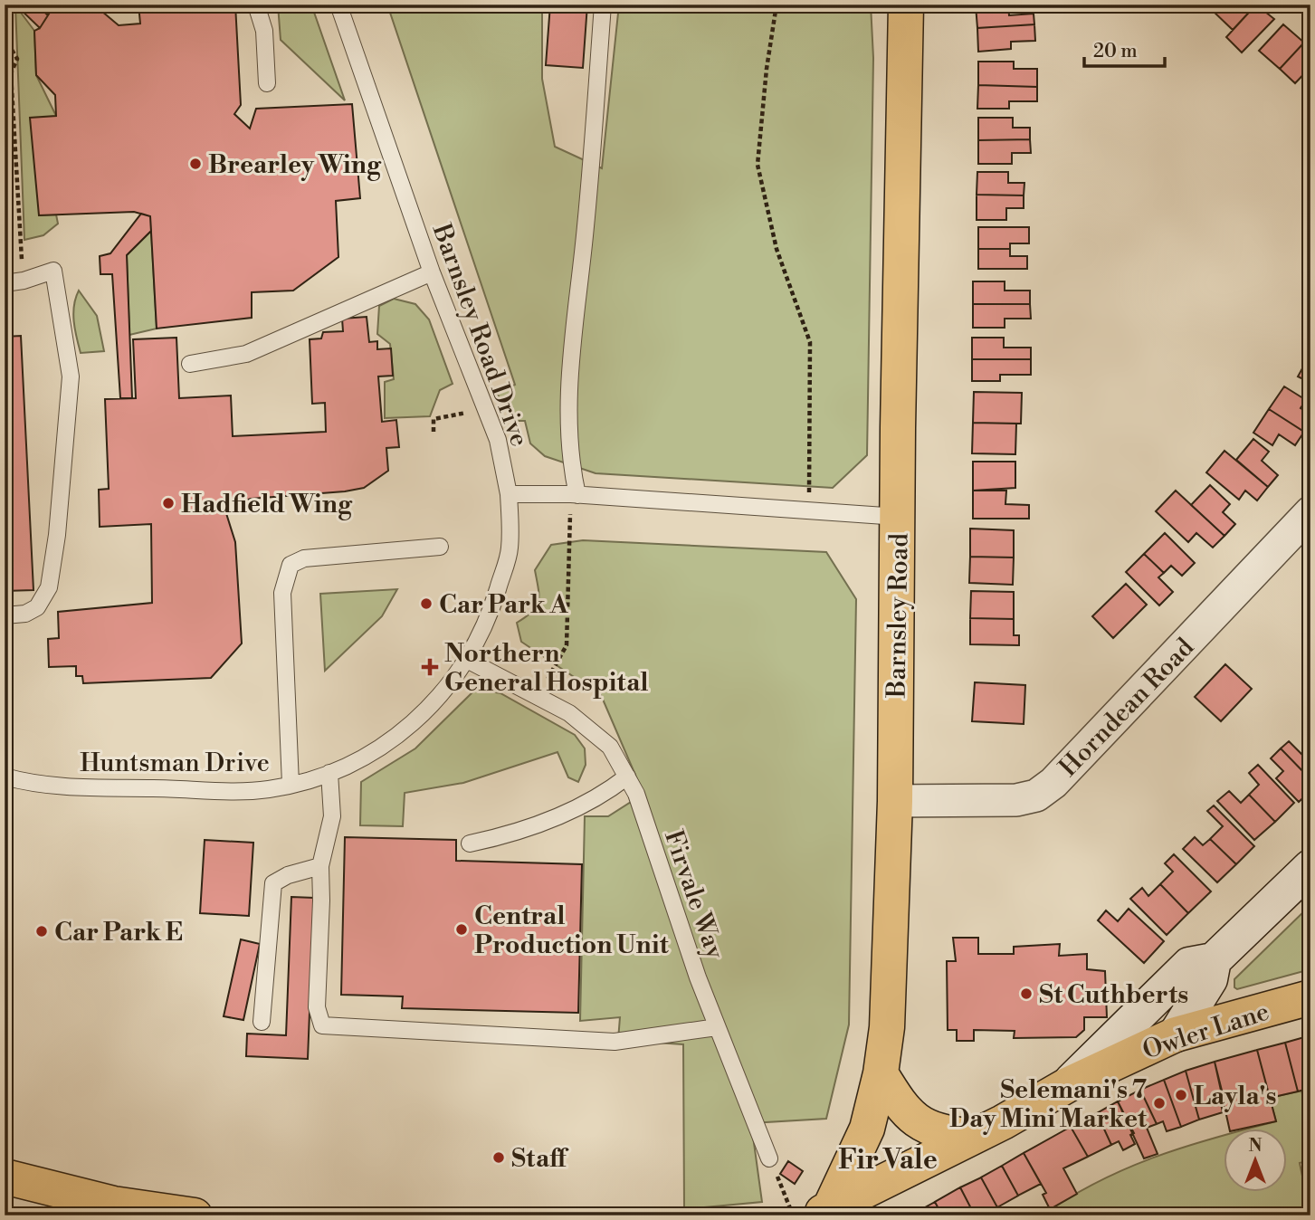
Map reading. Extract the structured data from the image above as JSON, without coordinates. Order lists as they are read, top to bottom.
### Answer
{
  "streets": {
    "main road": ["Barnsley Road", "Owler Lane"],
    "street": ["Horndean Road"],
    "lane": ["Barnsley Road Drive", "Huntsman Drive", "Firvale Way"]
  },
  "crossings": [
    ["Barnsley Road Drive", "Huntsman Drive"],
    ["Barnsley Road", "Horndean Road"],
    ["Barnsley Road", "Owler Lane"],
    ["Huntsman Drive", "Firvale Way"]
  ],
  "districts": ["Fir Vale"],
  "places": {
    "other": [
      "Brearley Wing",
      "Hadfield Wing",
      "Car Park A",
      "Central Production Unit",
      "Car Park E",
      "St Cuthberts",
      "Layla's",
      "Selemani's 7 Day Mini Market",
      "Staff"
    ],
    "health": ["Northern General Hospital"]
  },
  "scale_bar": "20 m",
  "north": "top"
}
